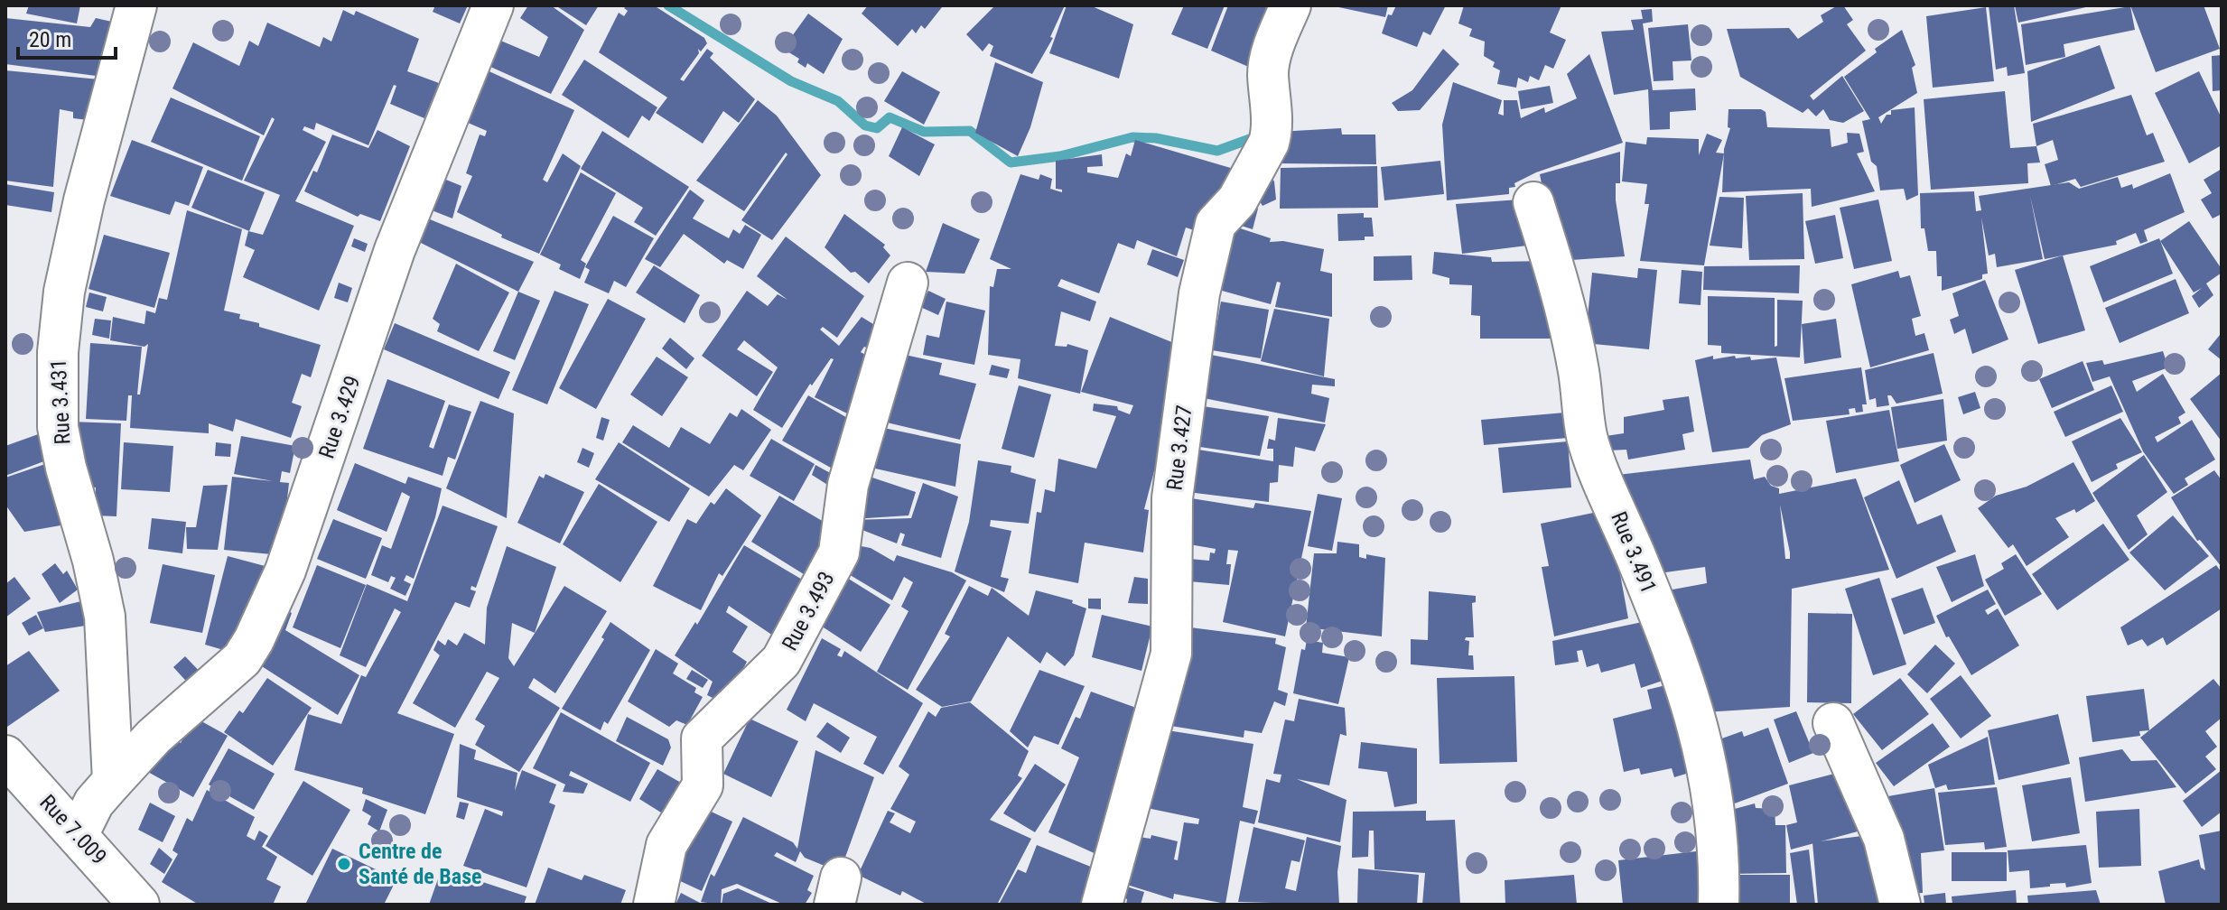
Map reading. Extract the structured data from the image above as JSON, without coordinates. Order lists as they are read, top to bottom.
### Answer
{
  "streets": {
    "street": [
      "Rue 3.431",
      "Rue 3.429",
      "Rue 3.427",
      "Rue 3.491",
      "Rue 3.493",
      "Rue 7.009"
    ]
  },
  "crossings": [
    ["Rue 3.431", "Rue 3.429"]
  ],
  "places": ["Centre de Santé de Base"],
  "scale_bar": "20 m"
}
